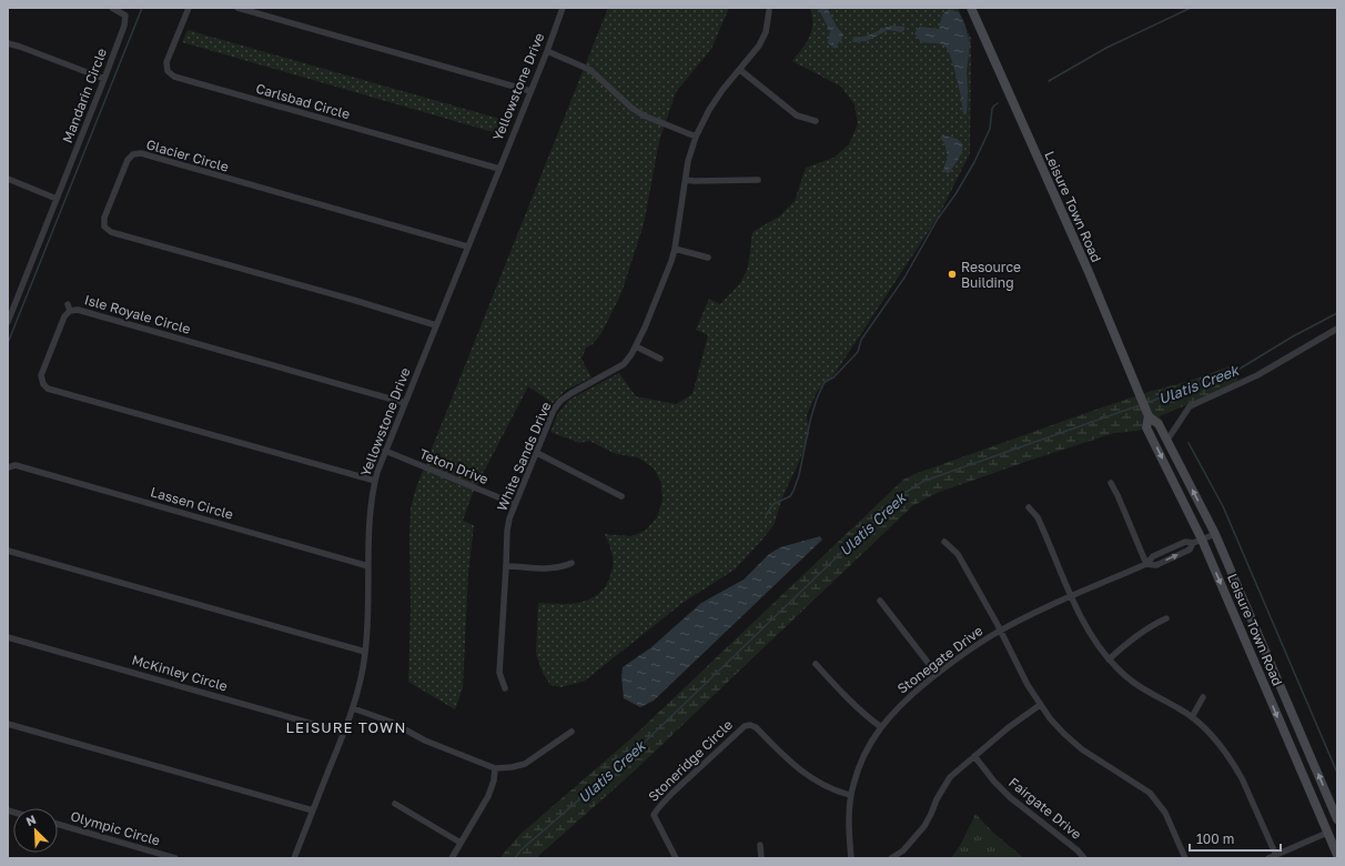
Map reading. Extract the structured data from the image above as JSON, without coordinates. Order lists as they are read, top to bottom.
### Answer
{
  "streets": {
    "main road": ["Leisure Town Road"],
    "street": [
      "Yellowstone Drive",
      "Mandarin Circle",
      "Carlsbad Circle",
      "Glacier Circle",
      "Isle Royale Circle",
      "White Sands Drive",
      "Teton Drive",
      "Lassen Circle",
      "Stonegate Drive",
      "McKinley Circle",
      "Stoneridge Circle",
      "Fairgate Drive",
      "Olympic Circle"
    ]
  },
  "crossings": [
    ["Yellowstone Drive", "Carlsbad Circle"],
    ["Yellowstone Drive", "Glacier Circle"],
    ["Yellowstone Drive", "Isle Royale Circle"],
    ["Yellowstone Drive", "Teton Drive"],
    ["Yellowstone Drive", "Lassen Circle"],
    ["Yellowstone Drive", "McKinley Circle"],
    ["Leisure Town Road", "Stonegate Drive"],
    ["White Sands Drive", "Teton Drive"],
    ["Stonegate Drive", "Stoneridge Circle"]
  ],
  "districts": ["LEISURE TOWN"],
  "water": ["Ulatis Creek"],
  "places": ["Resource Building"],
  "scale_bar": "100 m",
  "north": "top left"
}
